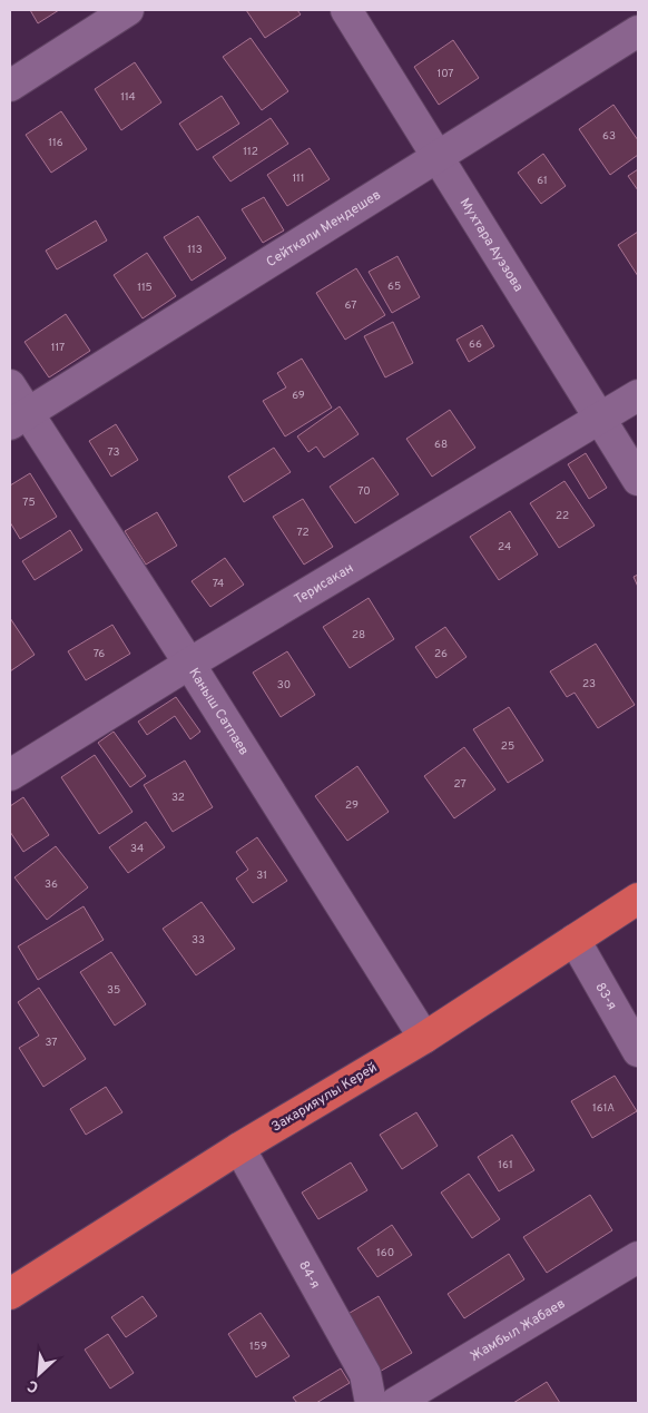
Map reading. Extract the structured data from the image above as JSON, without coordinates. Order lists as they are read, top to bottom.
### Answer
{
  "streets": {
    "highway": ["Закарияулы Керей"],
    "street": [
      "Сейткали Мендешев",
      "Мухтара Ауэзова",
      "Терисакан",
      "Каныш Сатпаев",
      "83-я",
      "84-я",
      "Жамбыл Жабаев"
    ]
  },
  "crossings": [
    ["Сейткали Мендешев", "Мухтара Ауэзова"],
    ["Сейткали Мендешев", "Каныш Сатпаев"],
    ["Мухтара Ауэзова", "Терисакан"],
    ["Терисакан", "Каныш Сатпаев"],
    ["Каныш Сатпаев", "Закарияулы Керей"],
    ["83-я", "Закарияулы Керей"],
    ["Закарияулы Керей", "84-я"]
  ],
  "house_numbers": [
    "107",
    "114",
    "63",
    "116",
    "112",
    "111",
    "61",
    "113",
    "65",
    "115",
    "67",
    "66",
    "117",
    "69",
    "68",
    "73",
    "70",
    "75",
    "22",
    "72",
    "24",
    "74",
    "28",
    "76",
    "26",
    "23",
    "30",
    "25",
    "27",
    "32",
    "29",
    "34",
    "31",
    "36",
    "33",
    "35",
    "37",
    "161А",
    "161",
    "160",
    "159"
  ],
  "north": "bottom left"
}
